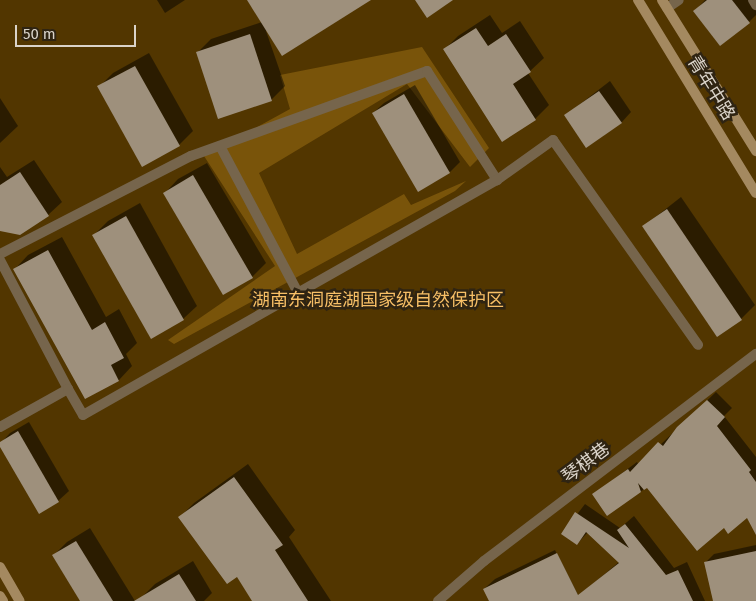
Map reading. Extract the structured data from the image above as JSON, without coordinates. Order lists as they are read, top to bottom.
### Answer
{
  "streets": {
    "main road": ["青年中路"],
    "street": ["琴棋巷"]
  },
  "parks": ["湖南东洞庭湖国家级自然保护区"],
  "scale_bar": "50 m"
}
